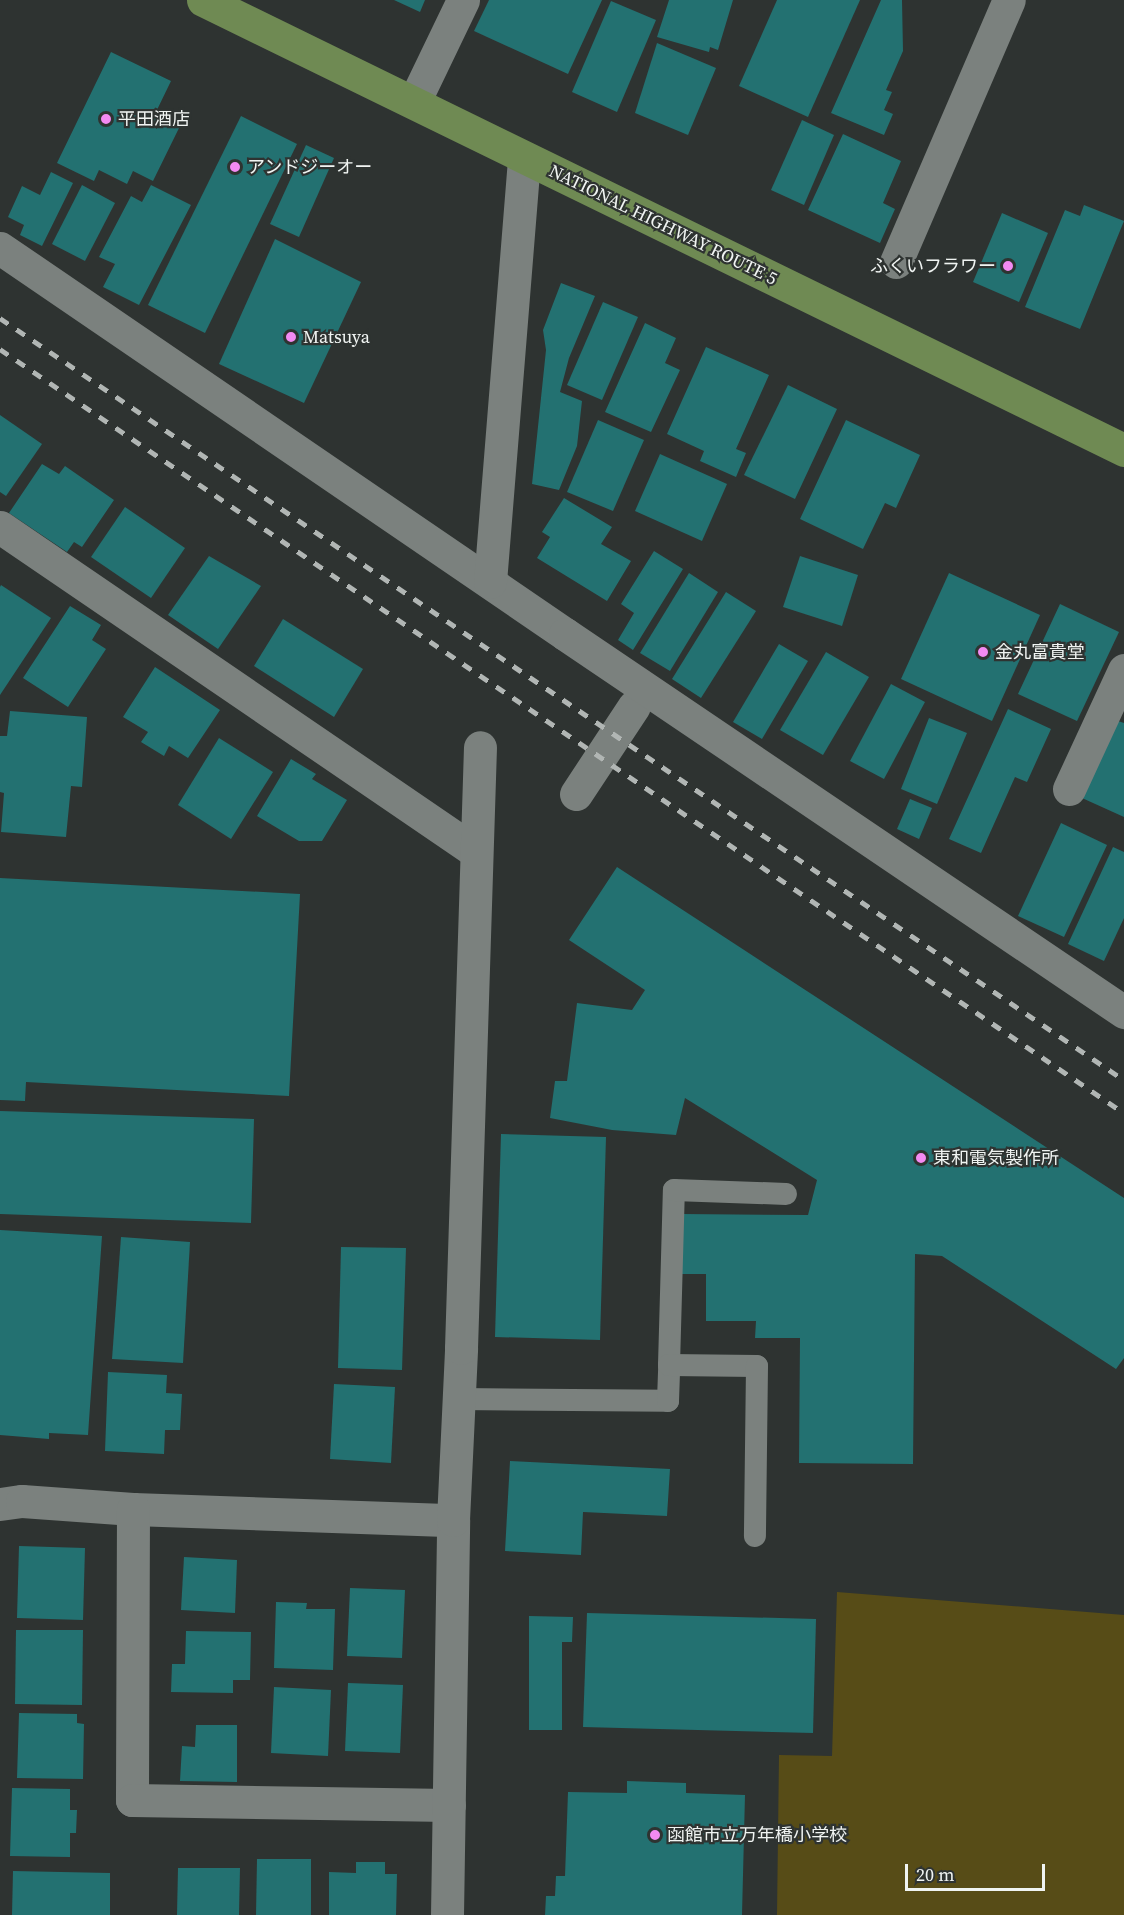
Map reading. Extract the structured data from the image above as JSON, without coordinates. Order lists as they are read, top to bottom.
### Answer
{
  "streets": {
    "highway": ["NATIONAL HIGHWAY ROUTE 5"]
  },
  "places": [
    "平田酒店",
    "アンドジーオー",
    "ふくいフラワー",
    "Matsuya",
    "金丸富貴堂",
    "東和電気製作所",
    "函館市立万年橋小学校"
  ],
  "scale_bar": "20 m"
}
